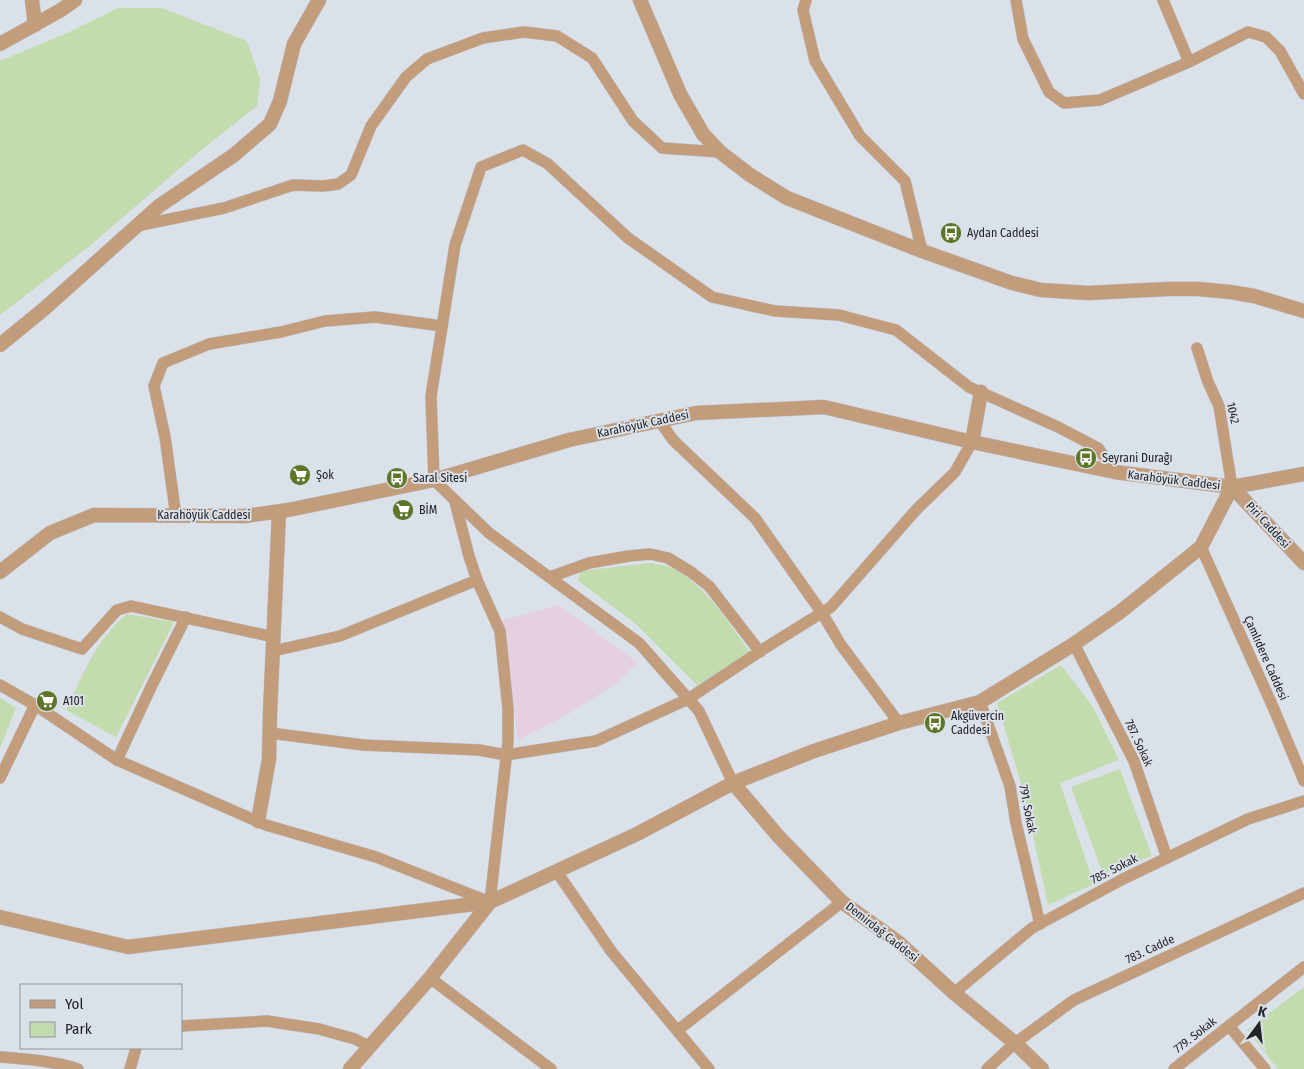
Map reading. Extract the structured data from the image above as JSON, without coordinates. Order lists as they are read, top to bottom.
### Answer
{
  "streets": {
    "street": [
      "1042",
      "Karahöyük Caddesi",
      "Piri Caddesi",
      "Çamlıdere Caddesi",
      "787. Sokak",
      "791. Sokak",
      "785. Sokak",
      "Demirdağ Caddesi",
      "783. Cadde",
      "779. Sokak"
    ]
  },
  "crossings": [
    ["1042", "Karahöyük Caddesi"],
    ["1042", "Piri Caddesi"],
    ["Karahöyük Caddesi", "Piri Caddesi"],
    ["787. Sokak", "785. Sokak"],
    ["791. Sokak", "785. Sokak"],
    ["785. Sokak", "Demirdağ Caddesi"],
    ["Demirdağ Caddesi", "783. Cadde"]
  ],
  "places": {
    "bus stop": [
      "Aydan Caddesi",
      "Seyrani Durağı",
      "Saral Sitesi",
      "Akgüvercin Caddesi"
    ],
    "supermarket": ["Şok", "BİM", "A101"]
  },
  "legend": ["Yol", "Park"],
  "north": "top"
}
